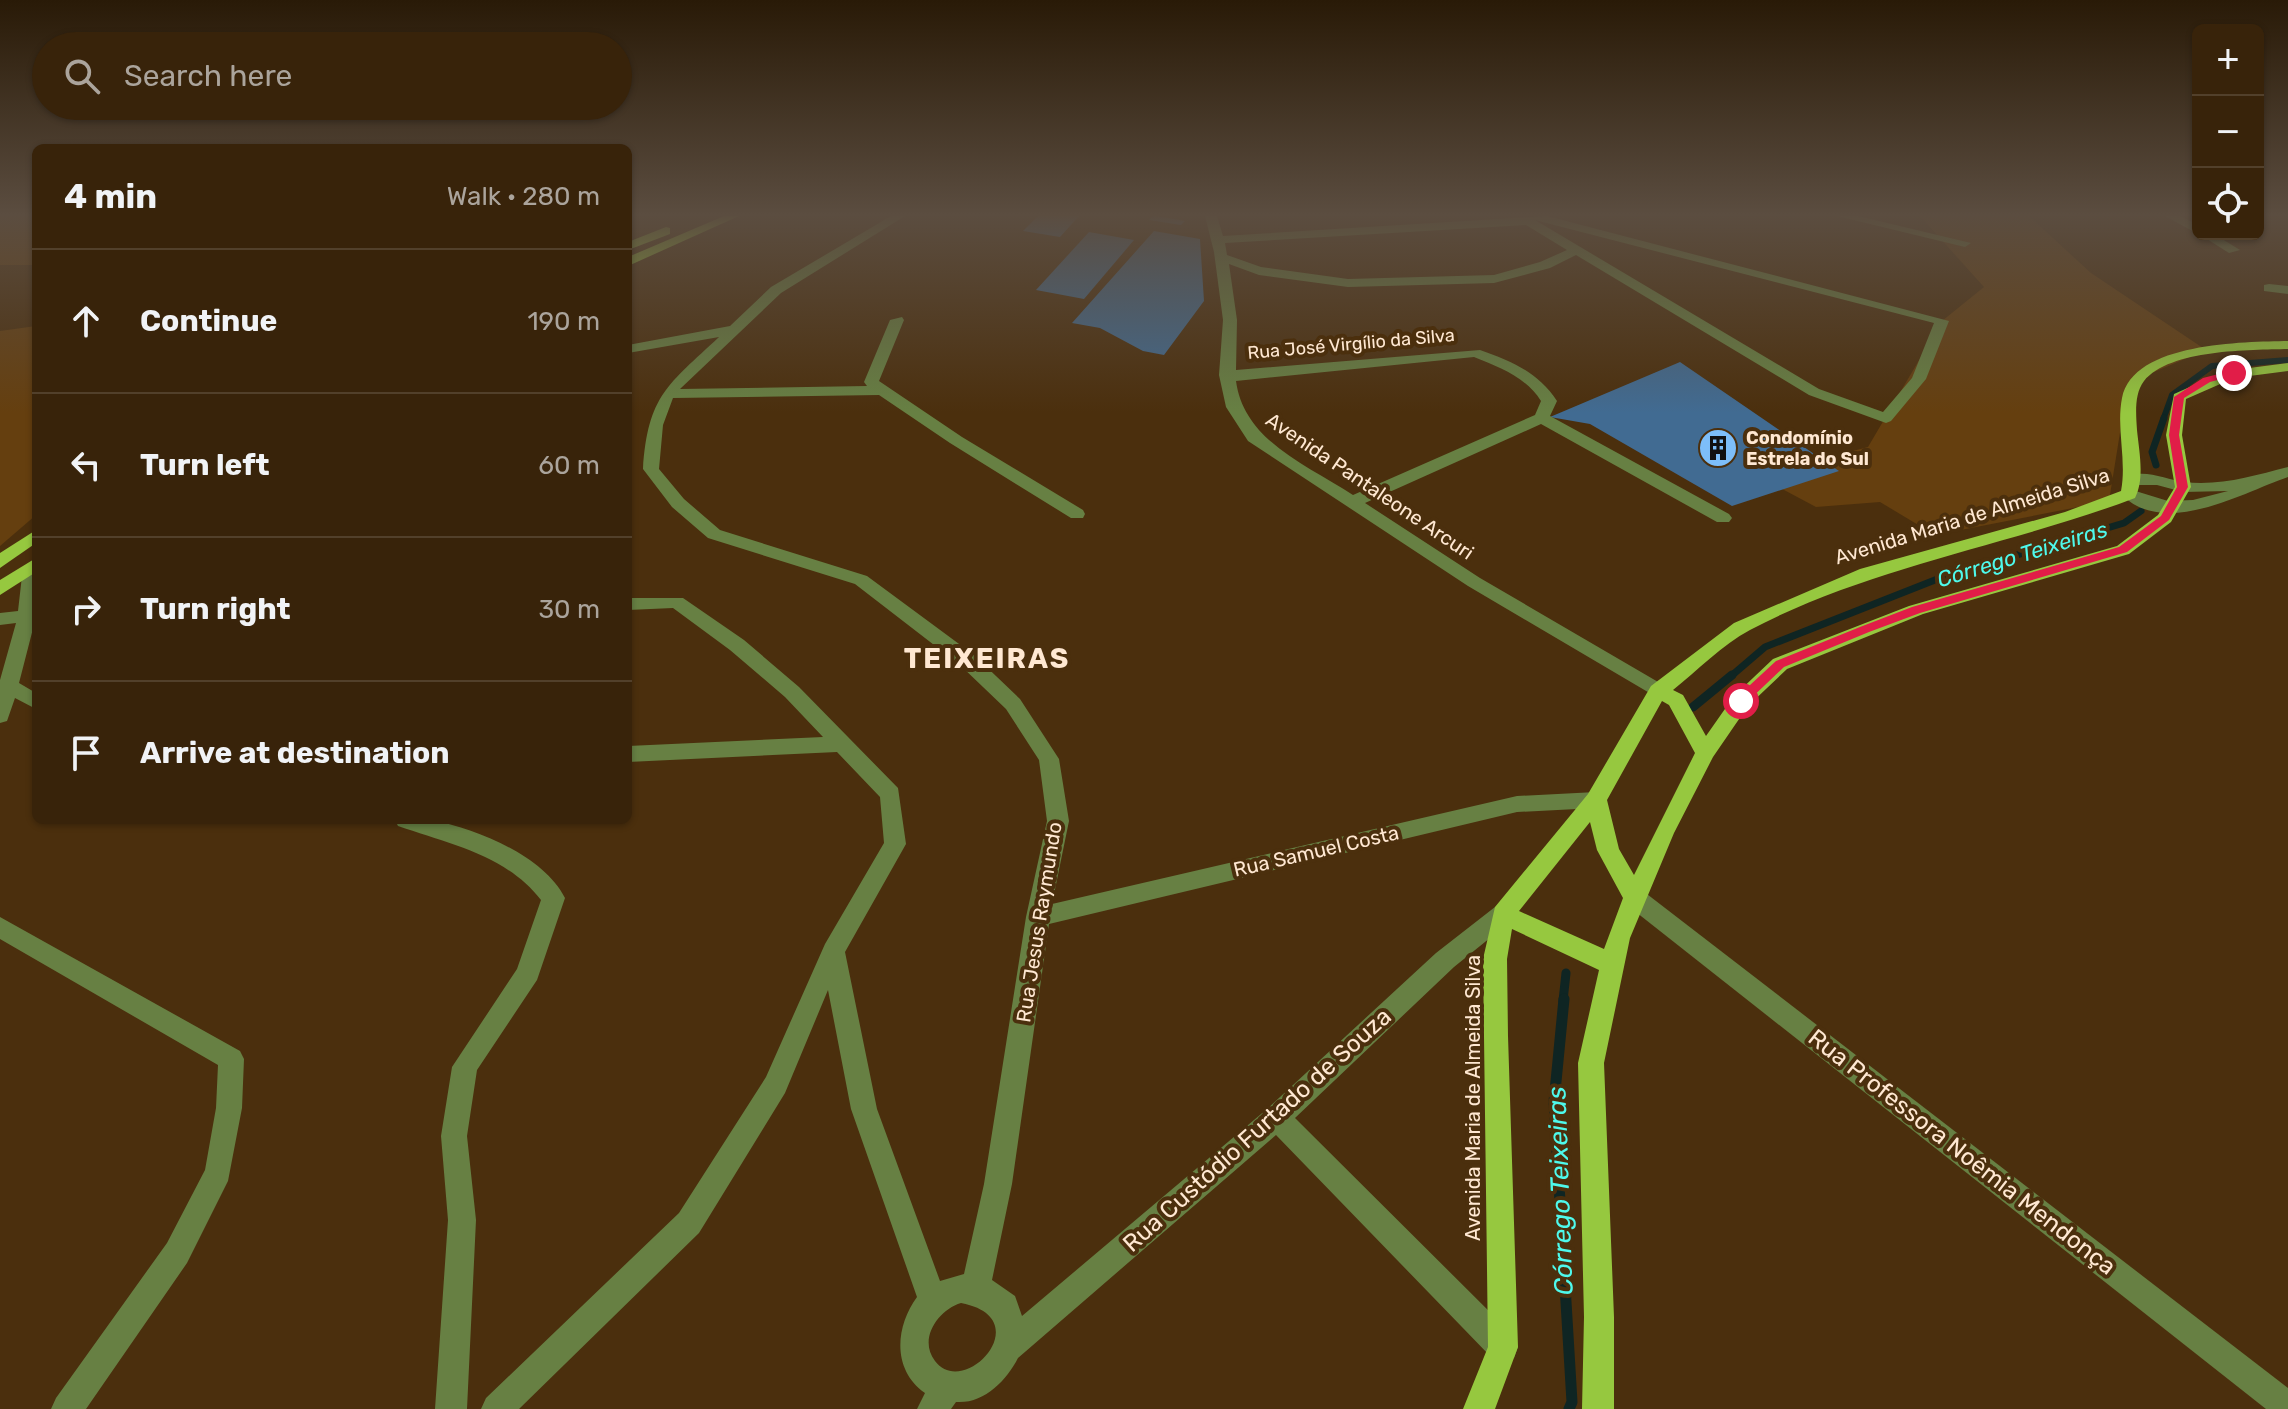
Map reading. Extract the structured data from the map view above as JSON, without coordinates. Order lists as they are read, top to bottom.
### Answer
{
  "streets": {
    "main road": ["Avenida Maria de Almeida Silva"],
    "street": [
      "Rua José Virgílio da Silva",
      "Avenida Pantaleone Arcuri",
      "Rua Samuel Costa",
      "Rua Jesus Raymundo",
      "Rua Custódio Furtado de Souza",
      "Rua Professora Noêmia Mendonça"
    ]
  },
  "crossings": [
    ["Rua José Virgílio da Silva", "Avenida Pantaleone Arcuri"],
    ["Avenida Pantaleone Arcuri", "Avenida Maria de Almeida Silva"],
    ["Avenida Maria de Almeida Silva", "Rua Samuel Costa"],
    ["Avenida Maria de Almeida Silva", "Rua Custódio Furtado de Souza"],
    ["Rua Samuel Costa", "Rua Jesus Raymundo"],
    ["Rua Jesus Raymundo", "Rua Custódio Furtado de Souza"]
  ],
  "districts": ["TEIXEIRAS"],
  "water": ["Córrego Teixeiras"],
  "places": {
    "building": ["Condomínio Estrela do Sul"]
  },
  "page": {
    "map_buttons": ["+", "−"],
    "search": "Search here",
    "heading": ["4 min", "Walk · 280 m"],
    "list": [
      ["Continue", "190 m"],
      ["Turn left", "60 m"],
      ["Turn right", "30 m"],
      "Arrive at destination"
    ]
  }
}
